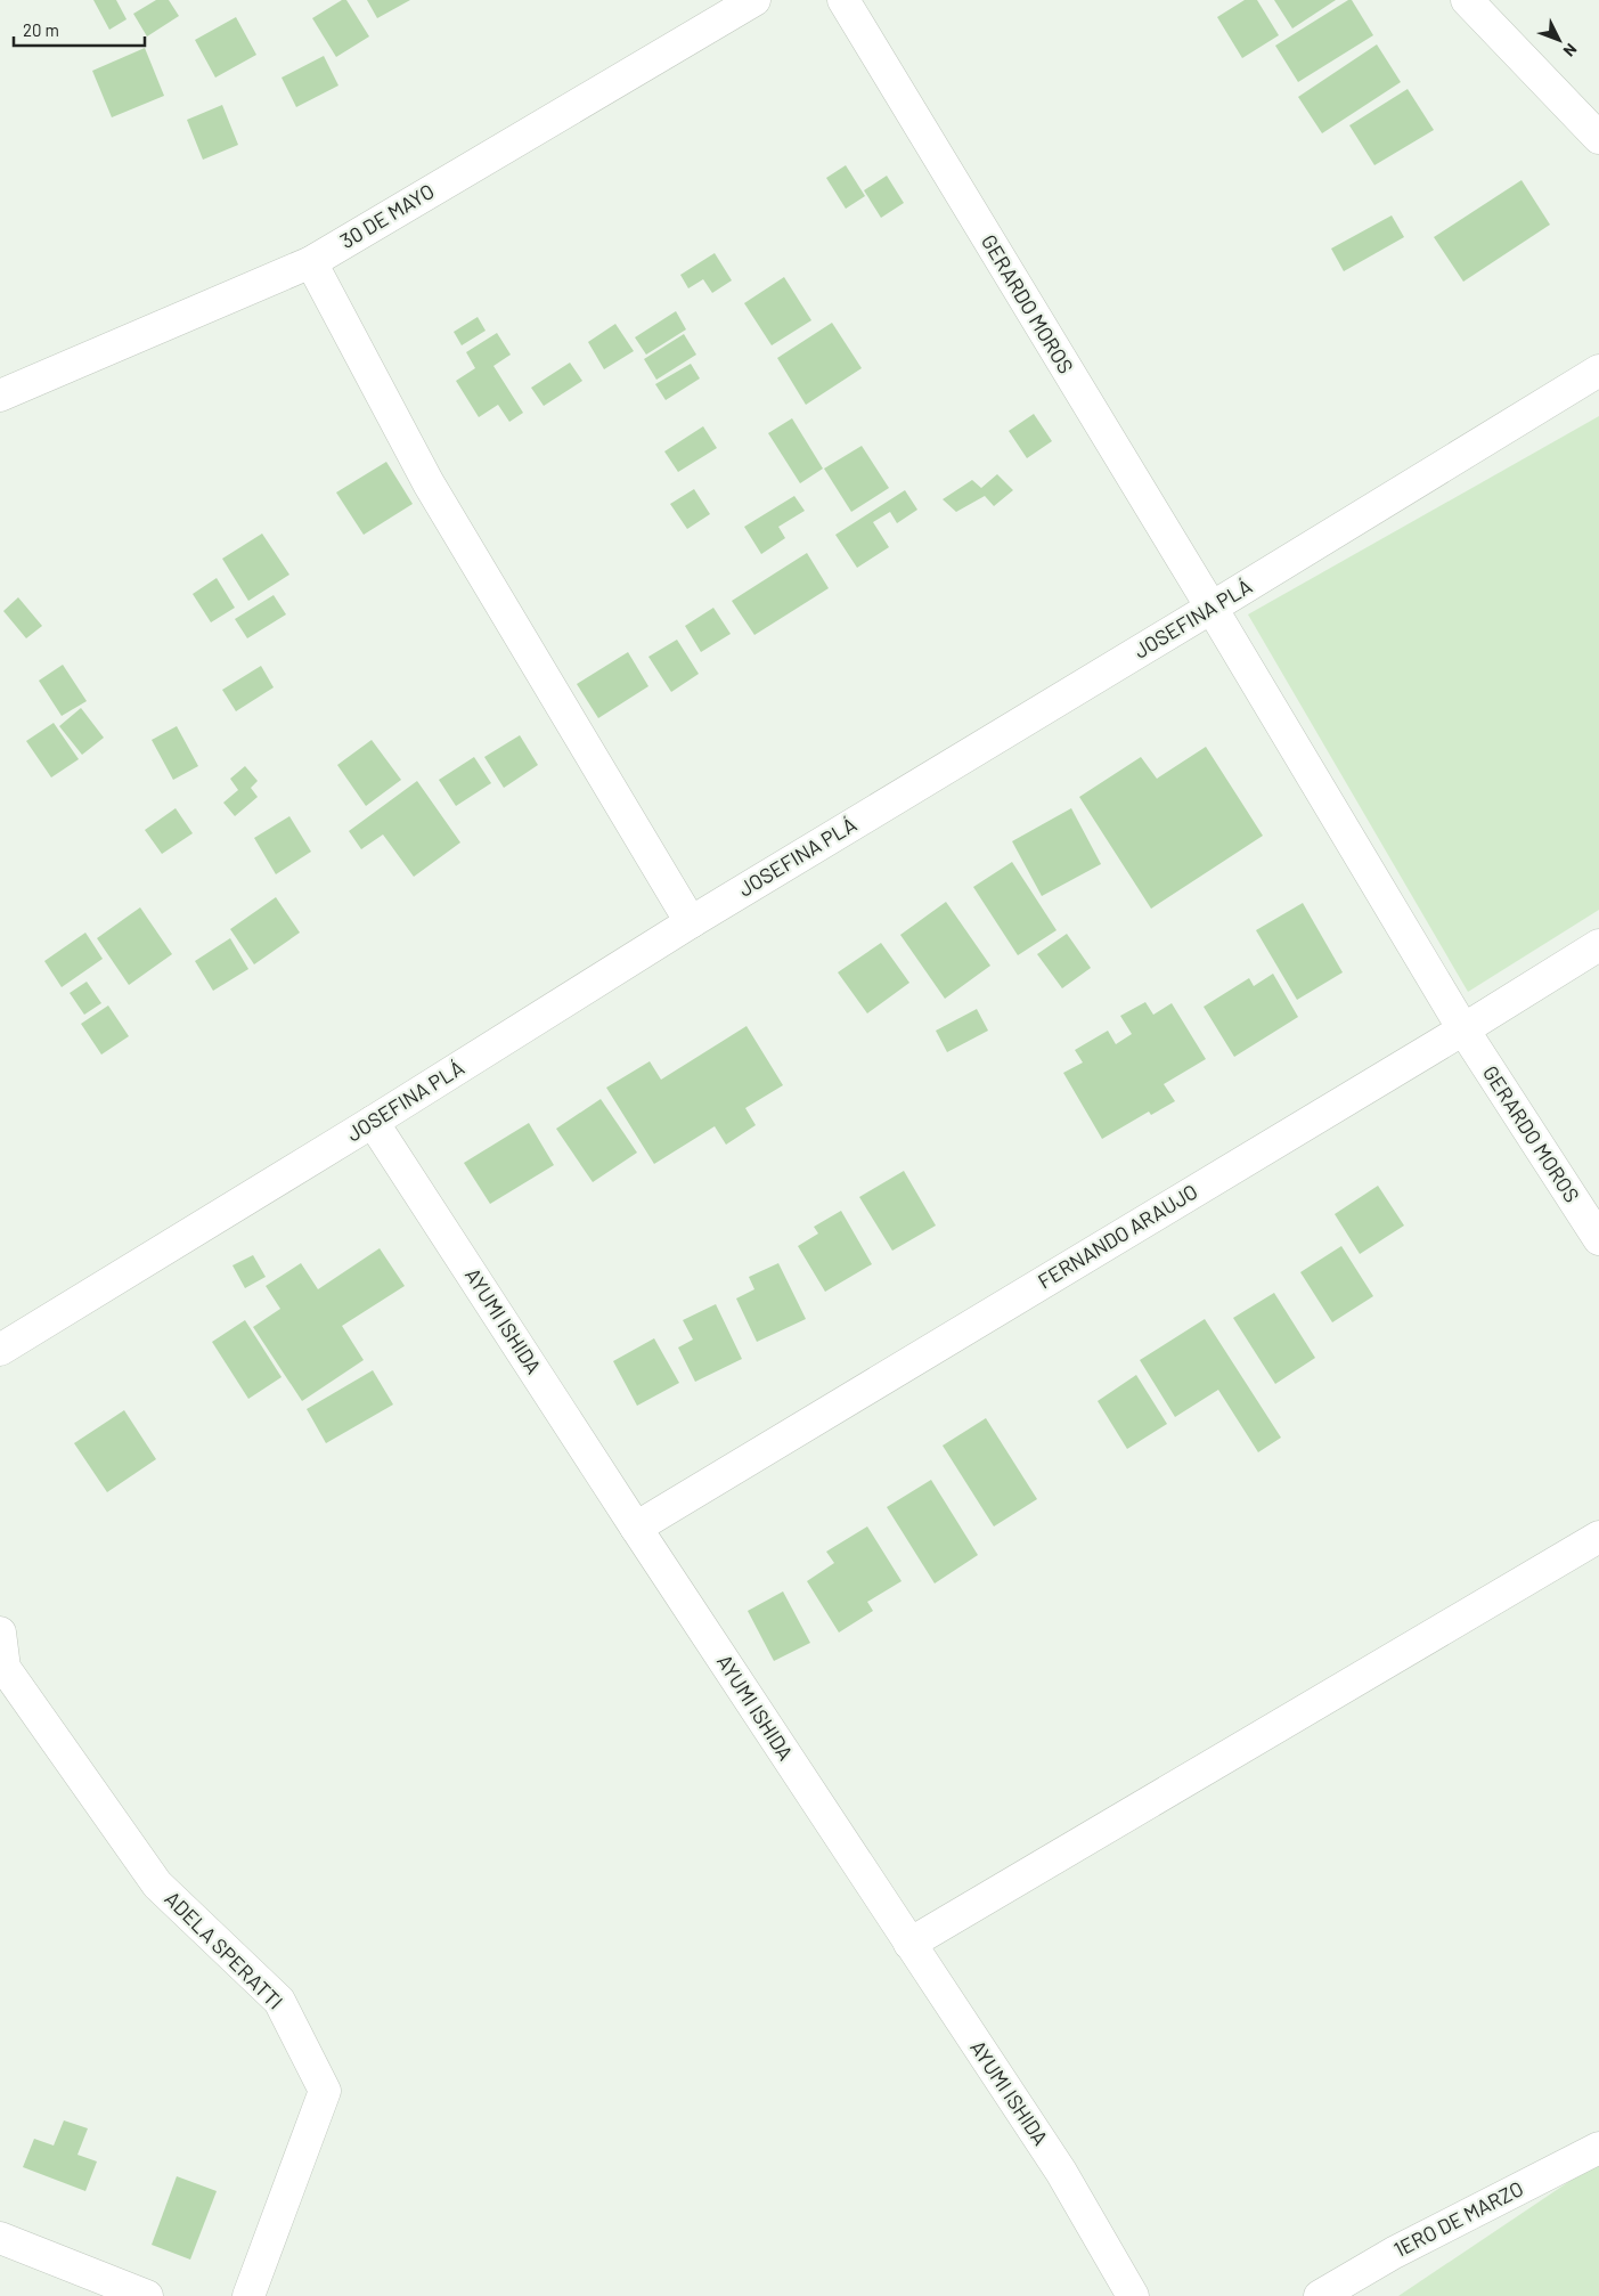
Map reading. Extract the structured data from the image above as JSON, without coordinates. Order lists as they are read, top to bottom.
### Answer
{
  "streets": {
    "street": [
      "30 DE MAYO",
      "GERARDO MOROS",
      "JOSEFINA PLÁ",
      "FERNANDO ARAUJO",
      "AYUMI ISHIDA",
      "ADELA SPERATTI",
      "1ERO DE MARZO"
    ]
  },
  "crossings": [
    ["GERARDO MOROS", "JOSEFINA PLÁ"],
    ["GERARDO MOROS", "FERNANDO ARAUJO"],
    ["JOSEFINA PLÁ", "AYUMI ISHIDA"],
    ["FERNANDO ARAUJO", "AYUMI ISHIDA"]
  ],
  "scale_bar": "20 m",
  "north": "bottom right"
}
